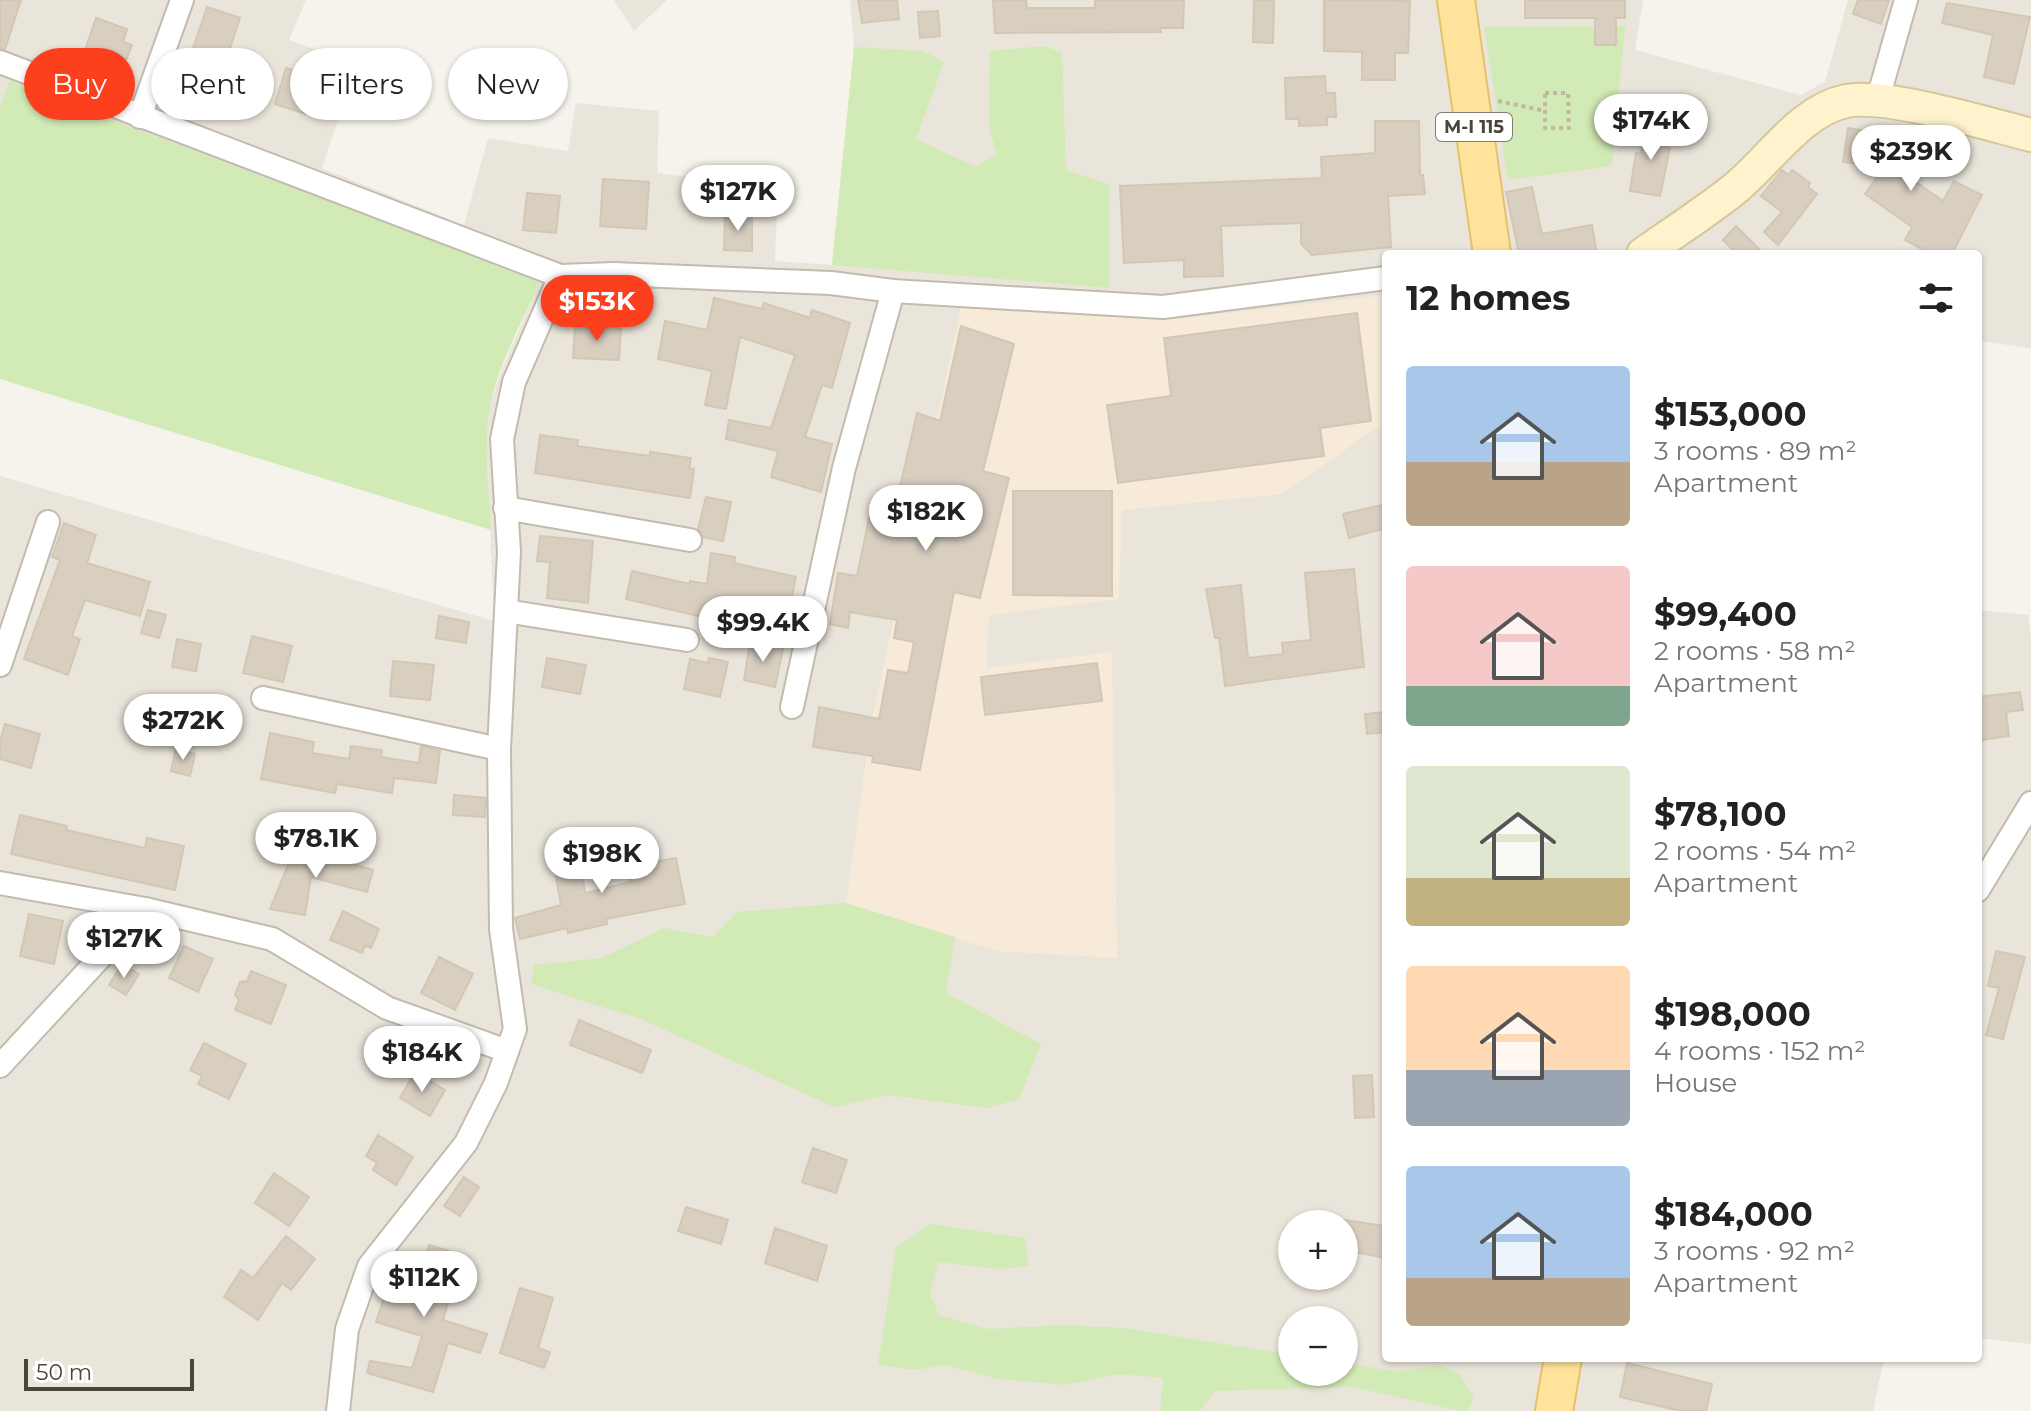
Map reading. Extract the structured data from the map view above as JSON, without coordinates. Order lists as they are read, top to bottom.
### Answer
{
  "streets": {
    "main road": ["M-I 115"]
  },
  "scale_bar": "50 m",
  "page": {
    "chip": [
      "Buy",
      "Rent",
      "Filters",
      "New"
    ],
    "price": [
      "$174K",
      "$239K",
      "$127K",
      "$153K",
      "$182K",
      "$99.4K",
      "$272K",
      "$78.1K",
      "$198K",
      "$127K",
      "$184K",
      "$112K"
    ],
    "heading": "12 homes",
    "list": [
      {
        "name": "$153,000",
        "note": "3 rooms · 89 m² · Apartment"
      },
      {
        "name": "$99,400",
        "note": "2 rooms · 58 m² · Apartment"
      },
      {
        "name": "$78,100",
        "note": "2 rooms · 54 m² · Apartment"
      },
      {
        "name": "$198,000",
        "note": "4 rooms · 152 m² · House"
      },
      {
        "name": "$184,000",
        "note": "3 rooms · 92 m² · Apartment"
      }
    ],
    "map_buttons": ["+", "−"],
    "scale": "50 m"
  }
}
